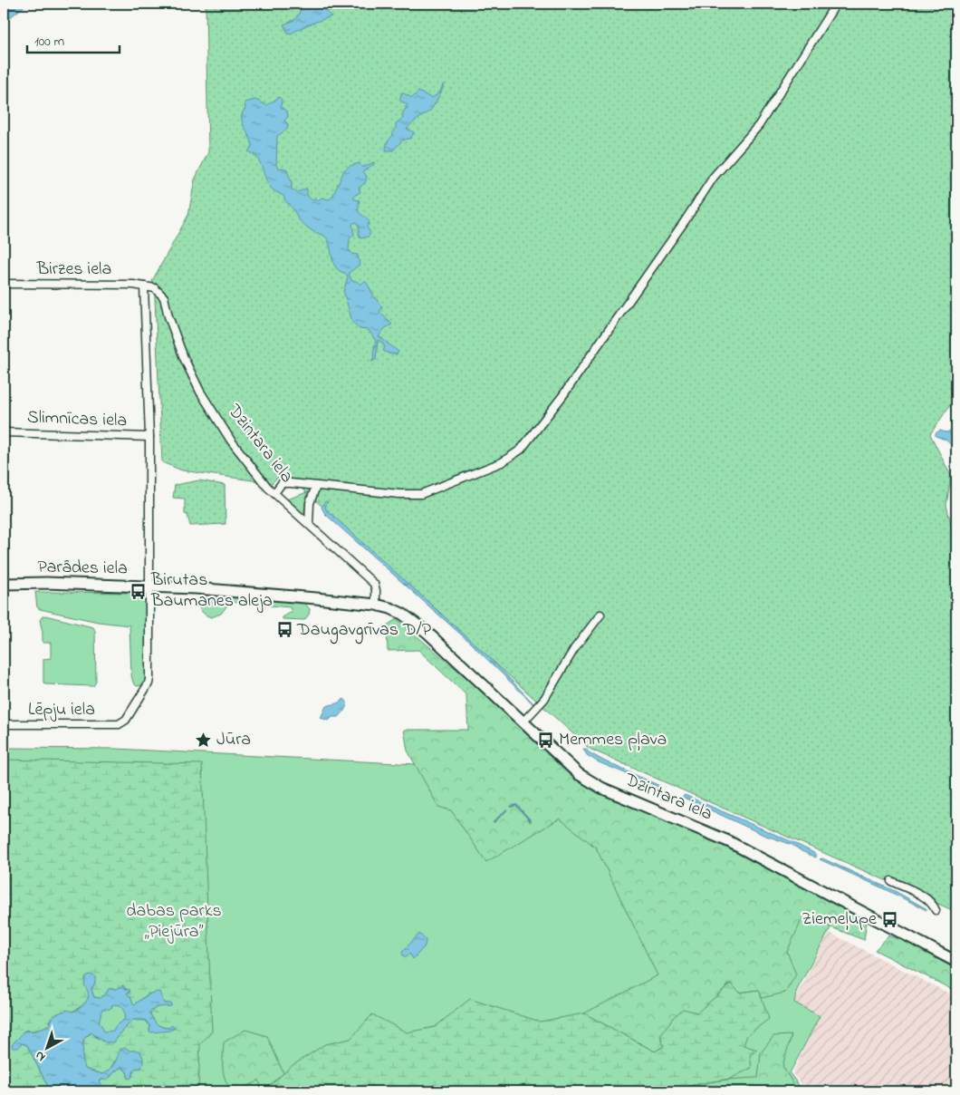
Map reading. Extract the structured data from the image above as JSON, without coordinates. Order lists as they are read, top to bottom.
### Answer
{
  "streets": {
    "street": [
      "Birzes iela",
      "Slimnīcas iela",
      "Dzintara iela",
      "Parādes iela",
      "Lēpju iela"
    ]
  },
  "crossings": [
    ["Birzes iela", "Dzintara iela"],
    ["Dzintara iela", "Parādes iela"],
    ["Parādes iela", "Lēpju iela"]
  ],
  "parks": ["dabas parks „Piejūra”"],
  "places": {
    "bus stop": [
      "Birutas Baumanes aleja",
      "Daugavgrīvas D/P",
      "Memmes pļava",
      "Ziemeļupe"
    ],
    "place": ["Jūra"]
  },
  "scale_bar": "100 m",
  "north": "bottom left"
}
